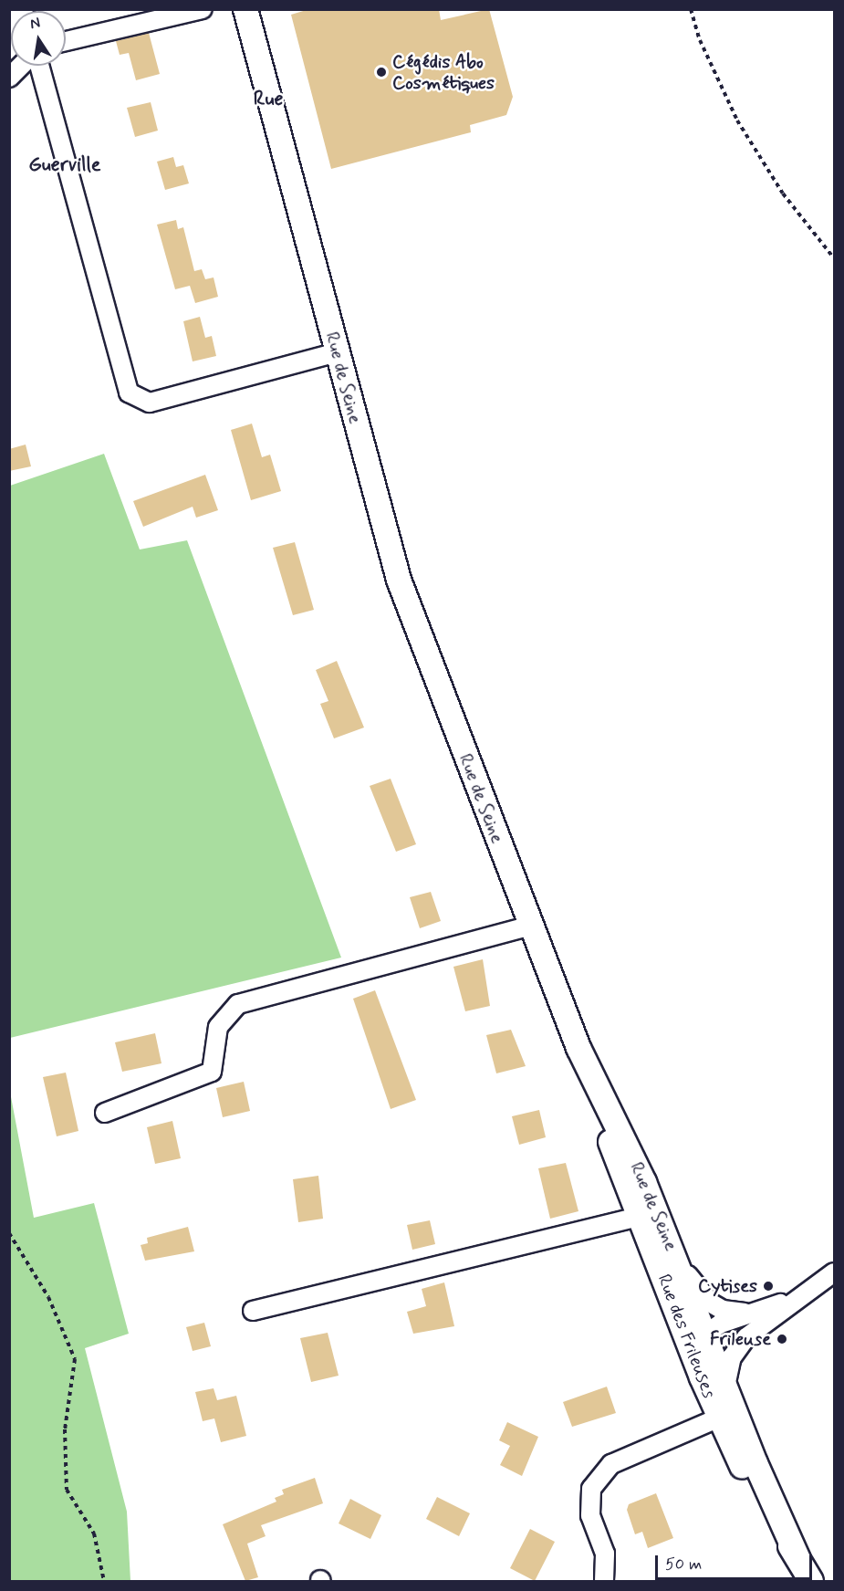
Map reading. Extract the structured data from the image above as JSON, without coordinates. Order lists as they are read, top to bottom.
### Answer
{
  "streets": {
    "street": ["Rue de Seine", "Rue des Frileuses"]
  },
  "crossings": [
    ["Rue de Seine", "Rue des Frileuses"]
  ],
  "districts": ["Rue", "Guerville"],
  "places": ["Cégédis Abo Cosmétiques", "Cytises", "Frileuse"],
  "scale_bar": "50 m",
  "north": "top"
}
